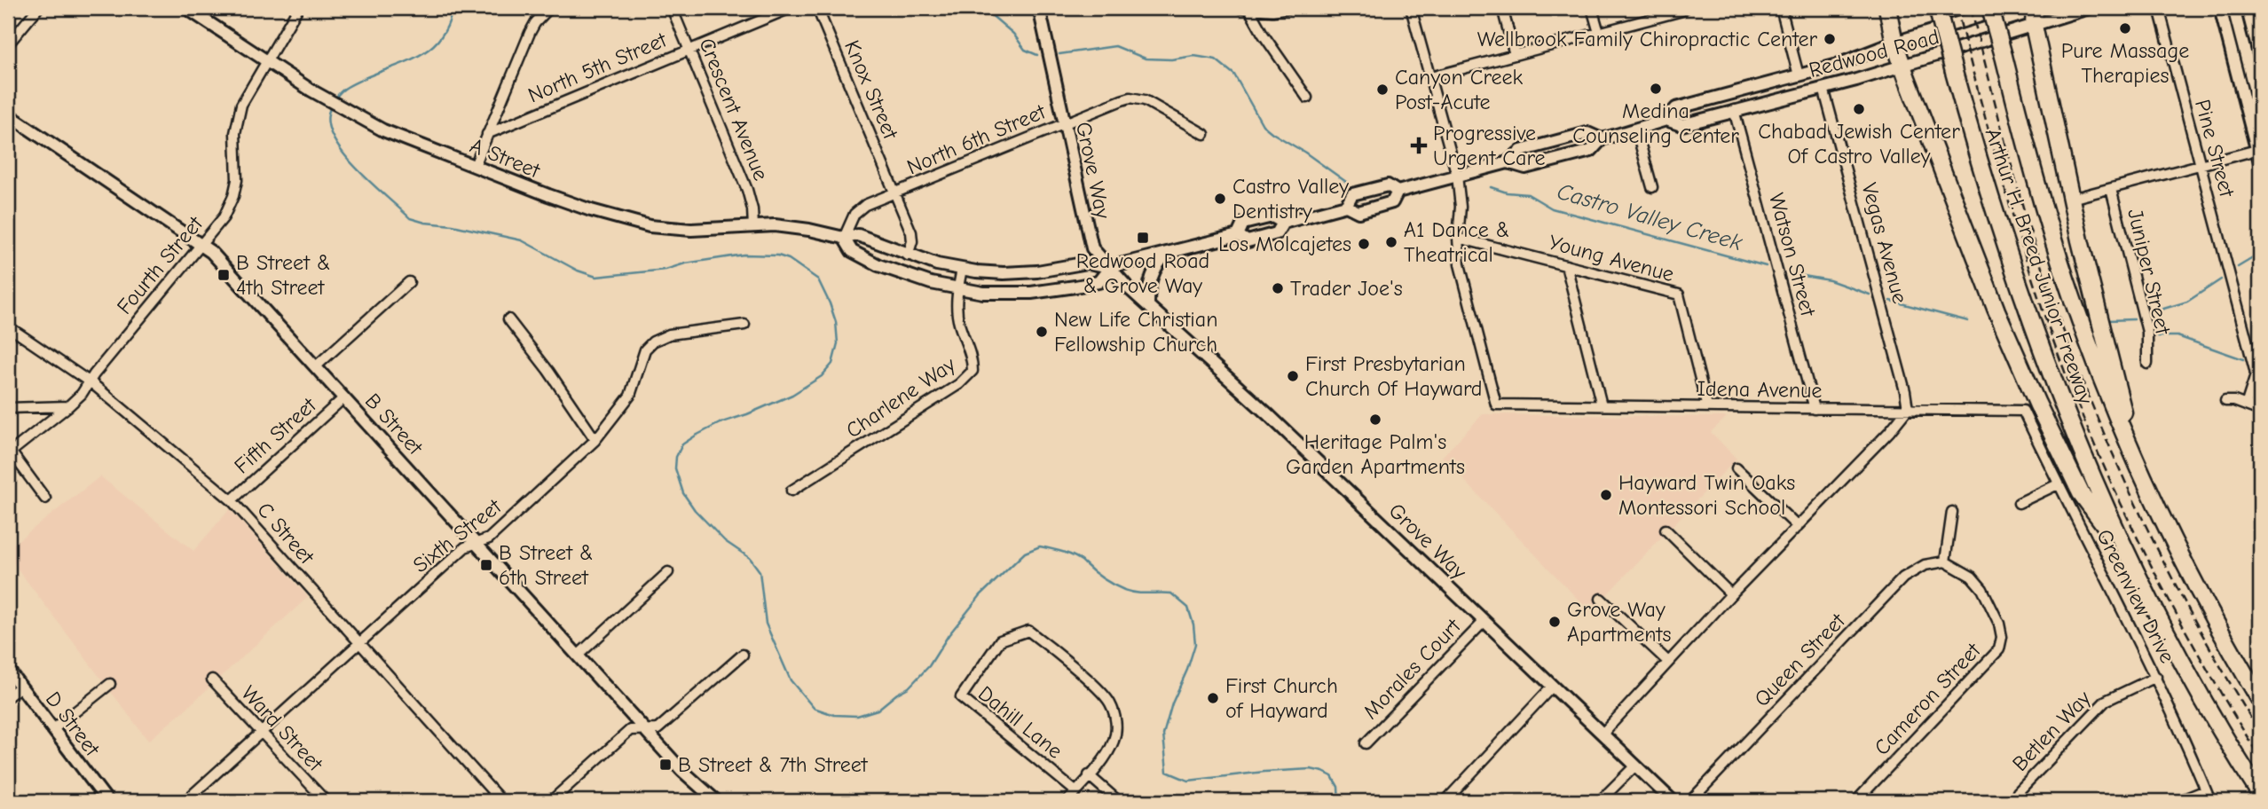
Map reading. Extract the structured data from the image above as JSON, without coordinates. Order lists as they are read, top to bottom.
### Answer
{
  "streets": {
    "highway": ["Arthur H. Breed Junior Freeway"],
    "main road": [
      "Redwood Road",
      "A Street",
      "Grove Way",
      "B Street",
      "D Street"
    ],
    "street": [
      "North 5th Street",
      "Knox Street",
      "Crescent Avenue",
      "North 6th Street",
      "Pine Street",
      "Vegas Avenue",
      "Watson Street",
      "Young Avenue",
      "Fourth Street",
      "Juniper Street",
      "Idena Avenue",
      "Charlene Way",
      "Fifth Street",
      "C Street",
      "Sixth Street",
      "Greenview Drive",
      "Queen Street",
      "Morales Court",
      "Cameron Street",
      "Dahill Lane",
      "Ward Street",
      "Betlen Way"
    ]
  },
  "crossings": [
    ["Redwood Road", "A Street"],
    ["Redwood Road", "Grove Way"],
    ["Redwood Road", "Vegas Avenue"],
    ["Redwood Road", "Watson Street"],
    ["Redwood Road", "Charlene Way"],
    ["North 5th Street", "Crescent Avenue"],
    ["Knox Street", "North 6th Street"],
    ["Knox Street", "A Street"],
    ["Crescent Avenue", "A Street"],
    ["North 6th Street", "A Street"],
    ["North 6th Street", "Grove Way"],
    ["A Street", "Fourth Street"],
    ["A Street", "Charlene Way"],
    ["Grove Way", "Morales Court"],
    ["Vegas Avenue", "Idena Avenue"],
    ["Watson Street", "Idena Avenue"],
    ["Young Avenue", "Idena Avenue"],
    ["Fourth Street", "B Street"],
    ["Fourth Street", "C Street"],
    ["Idena Avenue", "Greenview Drive"],
    ["B Street", "Fifth Street"],
    ["B Street", "Sixth Street"],
    ["Fifth Street", "C Street"],
    ["C Street", "Sixth Street"],
    ["Sixth Street", "Ward Street"],
    ["Greenview Drive", "Betlen Way"],
    ["Queen Street", "Cameron Street"]
  ],
  "water": ["Castro Valley Creek"],
  "places": {
    "other": [
      "Pure Massage Therapies",
      "Wellbrook Family Chiropractic Center",
      "Medina Counseling Center",
      "Canyon Creek Post-Acute",
      "Chabad Jewish Center Of Castro Valley",
      "Castro Valley Dentistry",
      "A1 Dance & Theatrical",
      "Los Molcajetes",
      "Trader Joe's",
      "New Life Christian Fellowship Church",
      "First Presbytarian Church Of Hayward",
      "Heritage Palm's Garden Apartments",
      "Hayward Twin Oaks Montessori School",
      "Grove Way Apartments",
      "First Church of Hayward"
    ],
    "health": ["Progressive Urgent Care"],
    "transit": [
      "Redwood Road & Grove Way",
      "B Street & 4th Street",
      "B Street & 6th Street",
      "B Street & 7th Street"
    ]
  }
}
